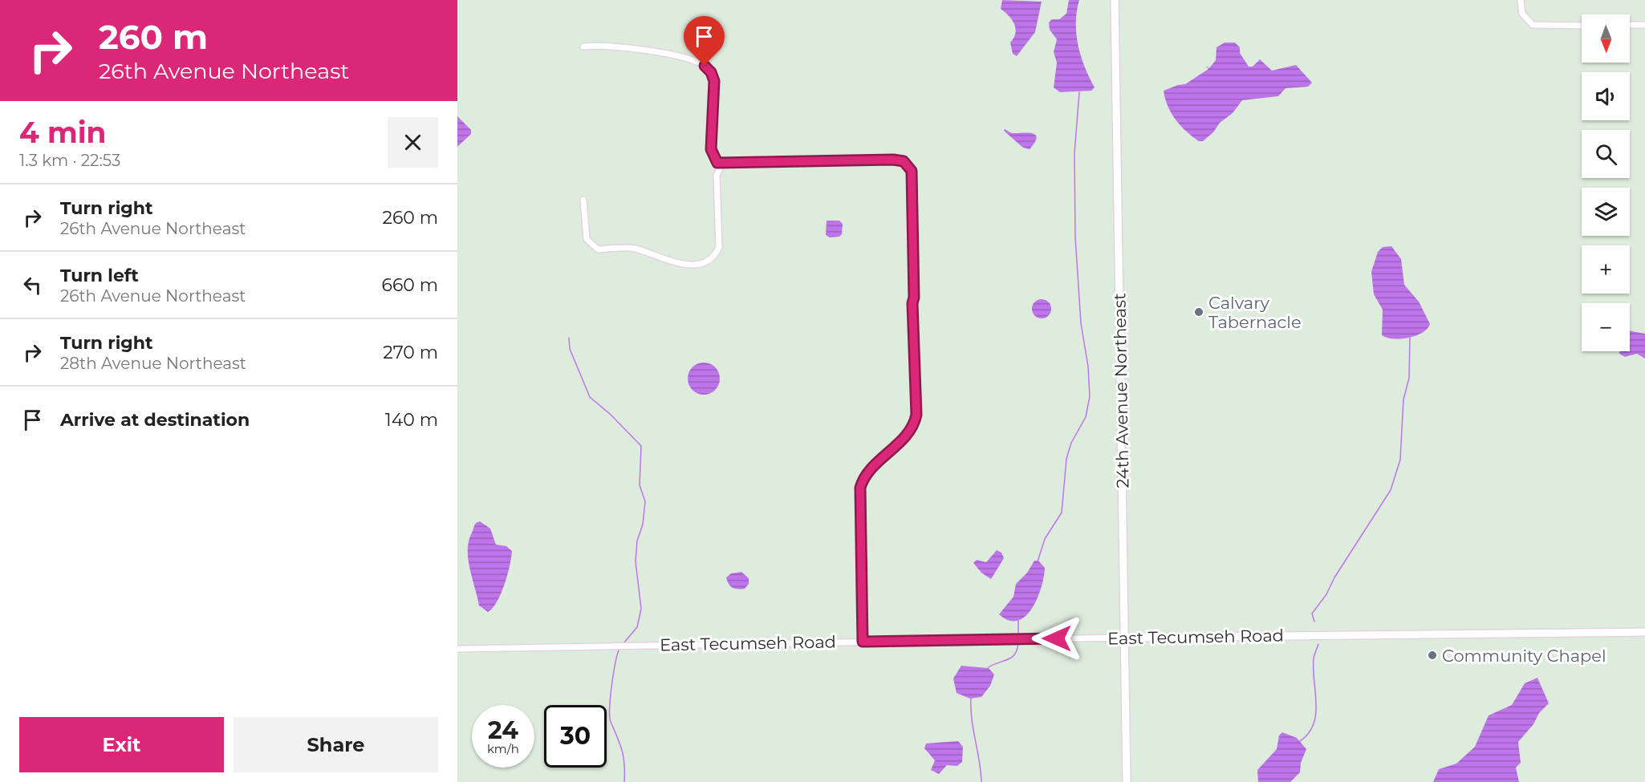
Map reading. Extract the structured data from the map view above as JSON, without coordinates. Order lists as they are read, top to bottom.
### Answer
{
  "streets": {
    "street": ["24th Avenue Northeast", "East Tecumseh Road"]
  },
  "crossings": [
    ["24th Avenue Northeast", "East Tecumseh Road"]
  ],
  "places": ["Calvary Tabernacle", "Community Chapel"],
  "north": "bottom",
  "page": {
    "turn": ["260 m", "26th Avenue Northeast"],
    "map_buttons": ["+", "−"],
    "heading": ["4 min", "1.3 km · 22:53"],
    "list": [
      {
        "name": "Turn right",
        "note": "26th Avenue Northeast",
        "value": "260 m"
      },
      {
        "name": "Turn left",
        "note": "26th Avenue Northeast",
        "value": "660 m"
      },
      {
        "name": "Turn right",
        "note": "28th Avenue Northeast",
        "value": "270 m"
      },
      {
        "name": "Arrive at destination",
        "value": "140 m"
      }
    ],
    "speed": "24 km/h",
    "limit": "30",
    "buttons": ["Exit", "Share"]
  }
}
